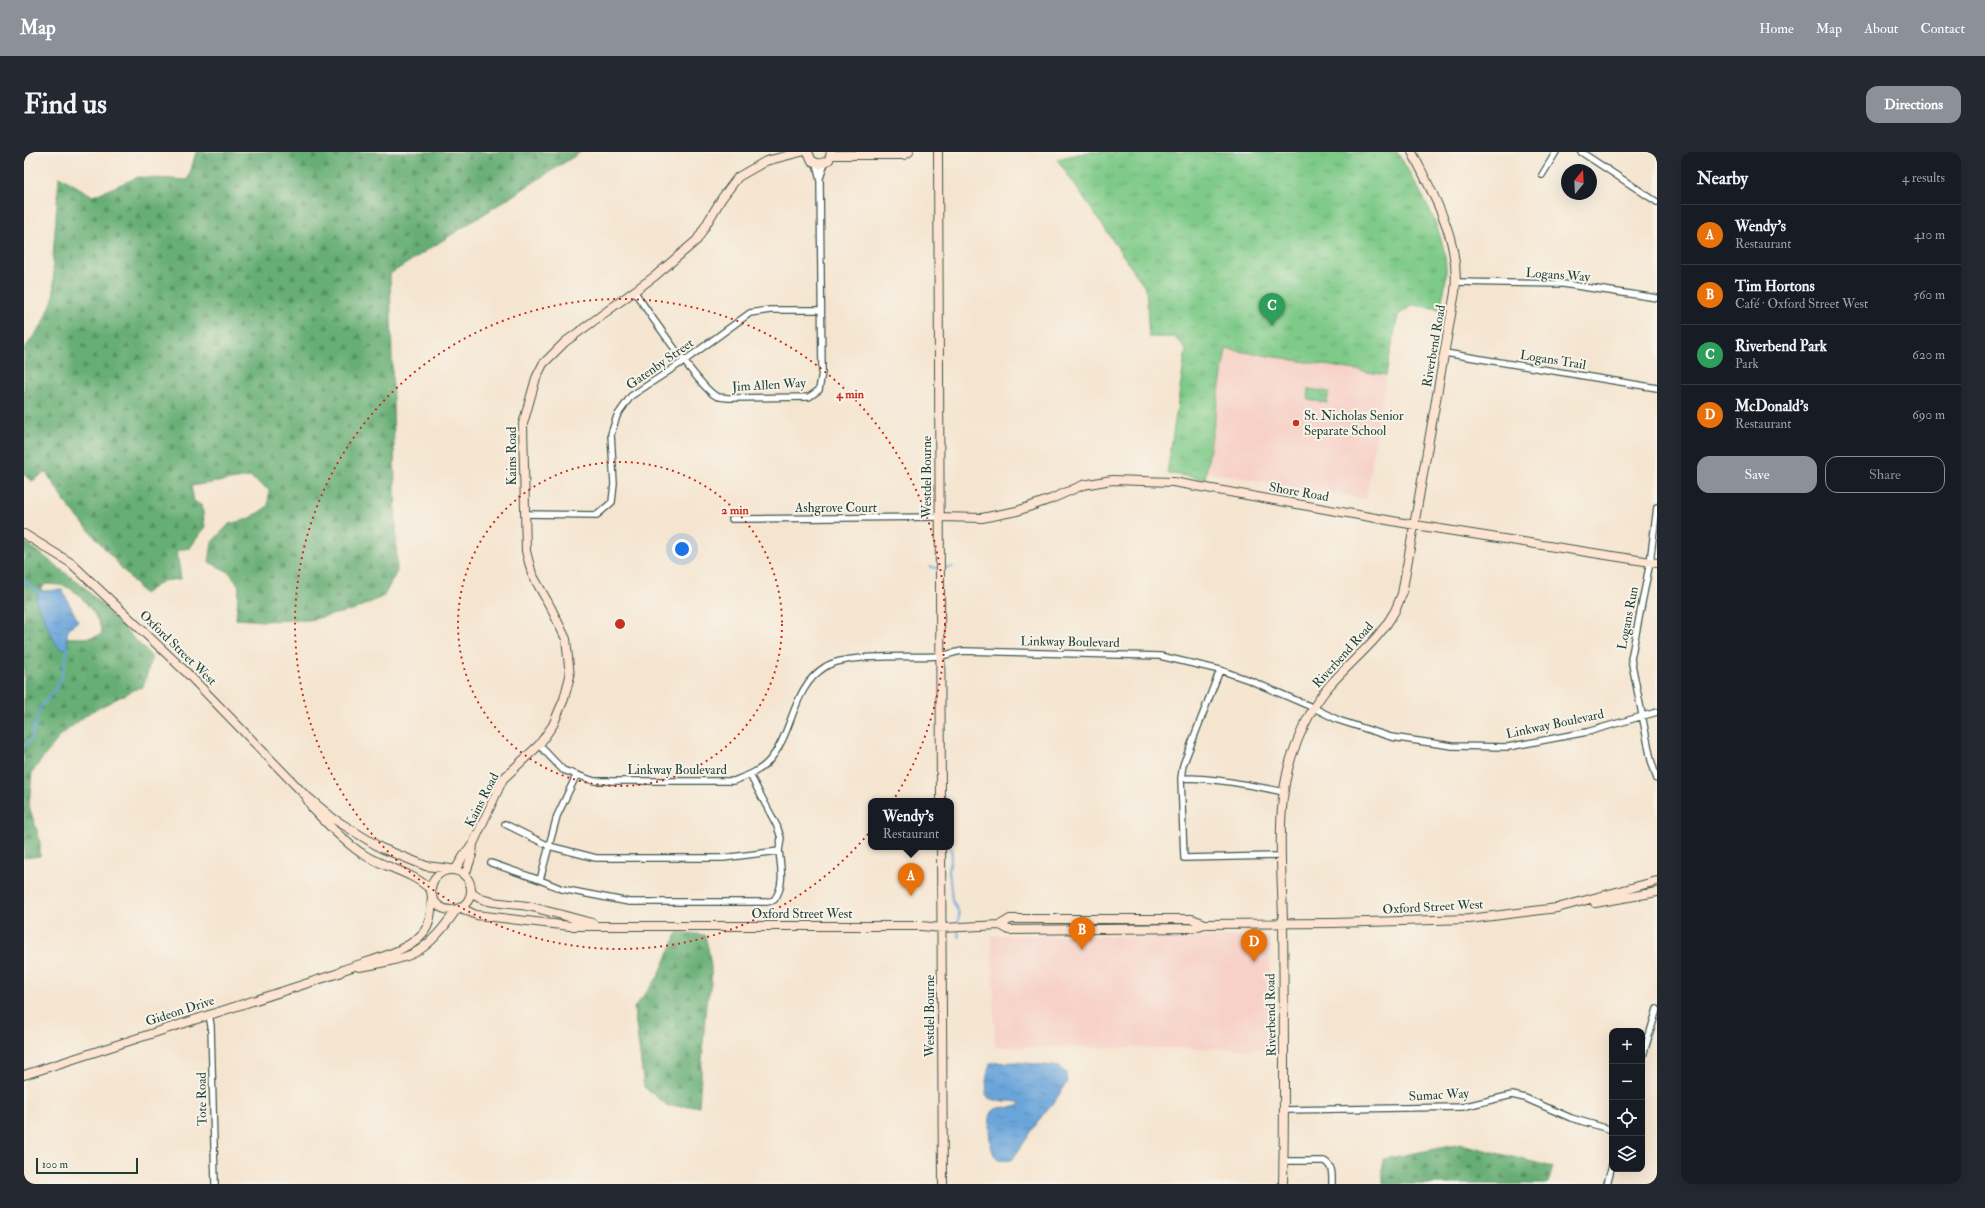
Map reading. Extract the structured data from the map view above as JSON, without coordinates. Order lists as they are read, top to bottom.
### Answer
{
  "streets": {
    "street": [
      "Logans Way",
      "Riverbend Road",
      "Logans Trail",
      "Gatenby Street",
      "Jim Allen Way",
      "Kains Road",
      "Westdel Bourne",
      "Shore Road",
      "Ashgrove Court",
      "Logans Run",
      "Linkway Boulevard",
      "Oxford Street West",
      "Gideon Drive",
      "Sumac Way",
      "Tote Road"
    ]
  },
  "crossings": [
    ["Logans Way", "Riverbend Road"],
    ["Riverbend Road", "Logans Trail"],
    ["Riverbend Road", "Shore Road"],
    ["Riverbend Road", "Linkway Boulevard"],
    ["Riverbend Road", "Oxford Street West"],
    ["Riverbend Road", "Sumac Way"],
    ["Gatenby Street", "Jim Allen Way"],
    ["Gatenby Street", "Kains Road"],
    ["Jim Allen Way", "Kains Road"],
    ["Kains Road", "Linkway Boulevard"],
    ["Kains Road", "Oxford Street West"],
    ["Kains Road", "Gideon Drive"],
    ["Westdel Bourne", "Shore Road"],
    ["Westdel Bourne", "Ashgrove Court"],
    ["Westdel Bourne", "Linkway Boulevard"],
    ["Westdel Bourne", "Oxford Street West"],
    ["Shore Road", "Ashgrove Court"],
    ["Shore Road", "Logans Run"],
    ["Logans Run", "Linkway Boulevard"],
    ["Oxford Street West", "Gideon Drive"],
    ["Gideon Drive", "Tote Road"]
  ],
  "places": ["St. Nicholas Senior Separate School"],
  "scale_bar": "100 m",
  "north": "top",
  "page": {
    "header": "Map",
    "nav": [
      "Home",
      "Map",
      "About",
      "Contact"
    ],
    "buttons": [
      "Directions",
      ["Save", "Share"]
    ],
    "title": "Find us",
    "heading": ["Nearby", "4 results"],
    "list": [
      {
        "mark": "A",
        "name": "Wendy's",
        "note": "Restaurant",
        "value": "410 m"
      },
      {
        "mark": "B",
        "name": "Tim Hortons",
        "note": "Café · Oxford Street West",
        "value": "560 m"
      },
      {
        "mark": "C",
        "name": "Riverbend Park",
        "note": "Park",
        "value": "620 m"
      },
      {
        "mark": "D",
        "name": "McDonald's",
        "note": "Restaurant",
        "value": "690 m"
      }
    ],
    "pins": [
      "C",
      "A",
      "B",
      "D"
    ],
    "popup": ["Wendy's", "Restaurant"],
    "map_buttons": ["+", "−"],
    "scale": "100 m"
  },
  "rings": ["4 min", "2 min"]
}
